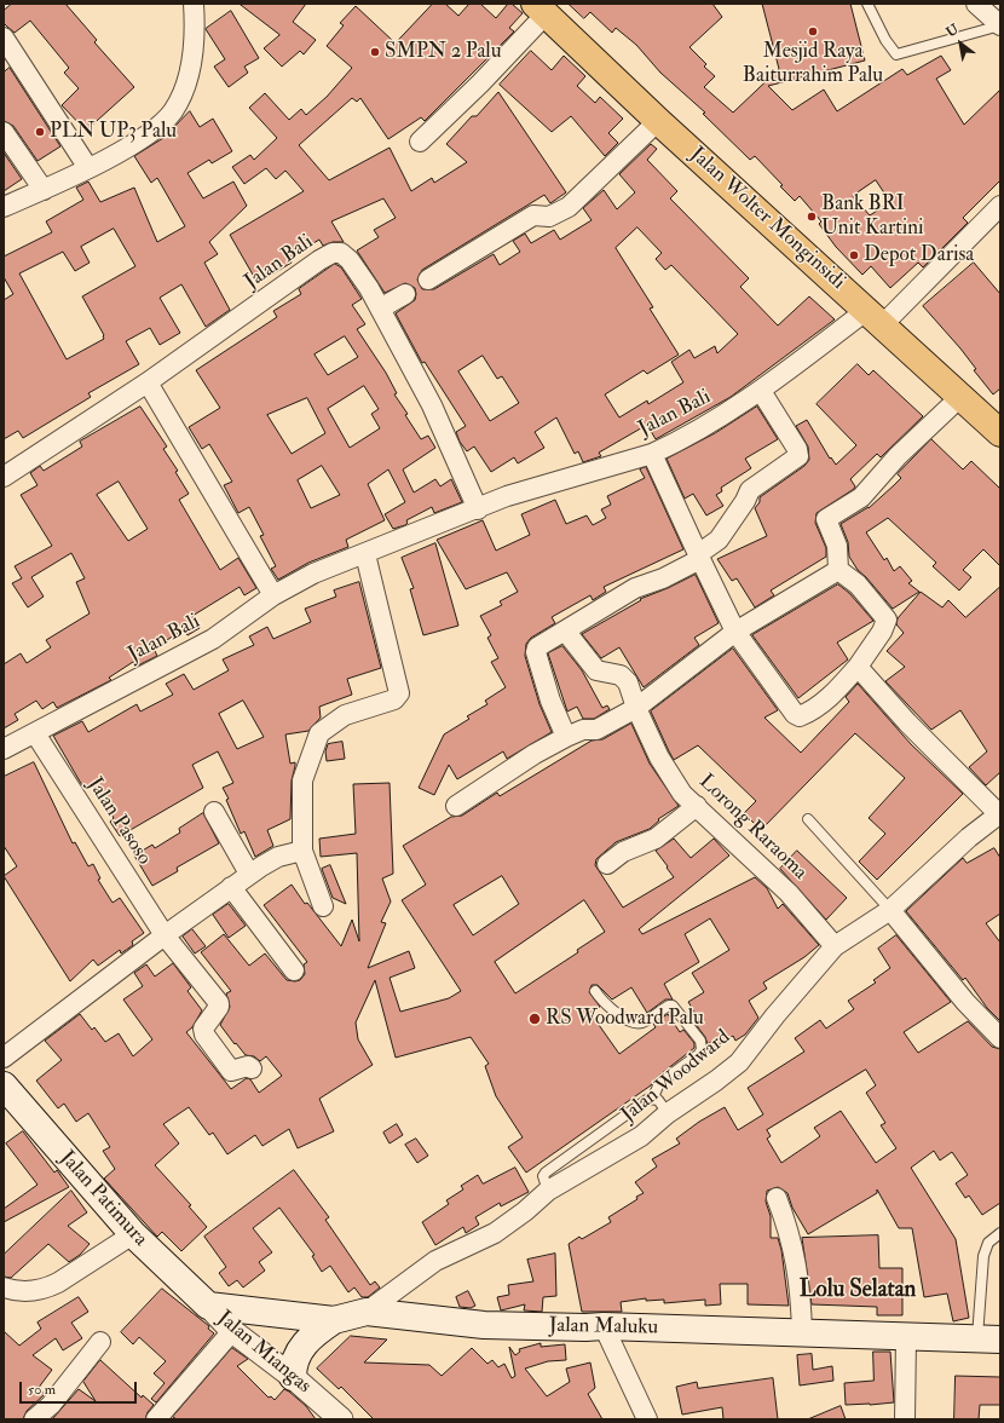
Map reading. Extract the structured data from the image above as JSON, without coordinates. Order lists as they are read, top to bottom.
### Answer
{
  "streets": {
    "highway": ["Jalan Wolter Monginsidi"],
    "main road": ["Jalan Patimura", "Jalan Maluku"],
    "street": [
      "Jalan Bali",
      "Jalan Pasoso",
      "Lorong Raraoma",
      "Jalan Woodward",
      "Jalan Miangas"
    ]
  },
  "crossings": [
    ["Jalan Wolter Monginsidi", "Jalan Bali"],
    ["Jalan Bali", "Jalan Pasoso"],
    ["Lorong Raraoma", "Jalan Woodward"],
    ["Jalan Woodward", "Jalan Maluku"],
    ["Jalan Patimura", "Jalan Maluku"],
    ["Jalan Patimura", "Jalan Miangas"],
    ["Jalan Maluku", "Jalan Miangas"]
  ],
  "districts": ["Lolu Selatan"],
  "places": [
    "Mesjid Raya Baiturrahim Palu",
    "SMPN 2 Palu",
    "PLN UP3 Palu",
    "Bank BRI Unit Kartini",
    "Depot Darisa",
    "RS Woodward Palu"
  ],
  "scale_bar": "50 m",
  "north": "top left"
}
